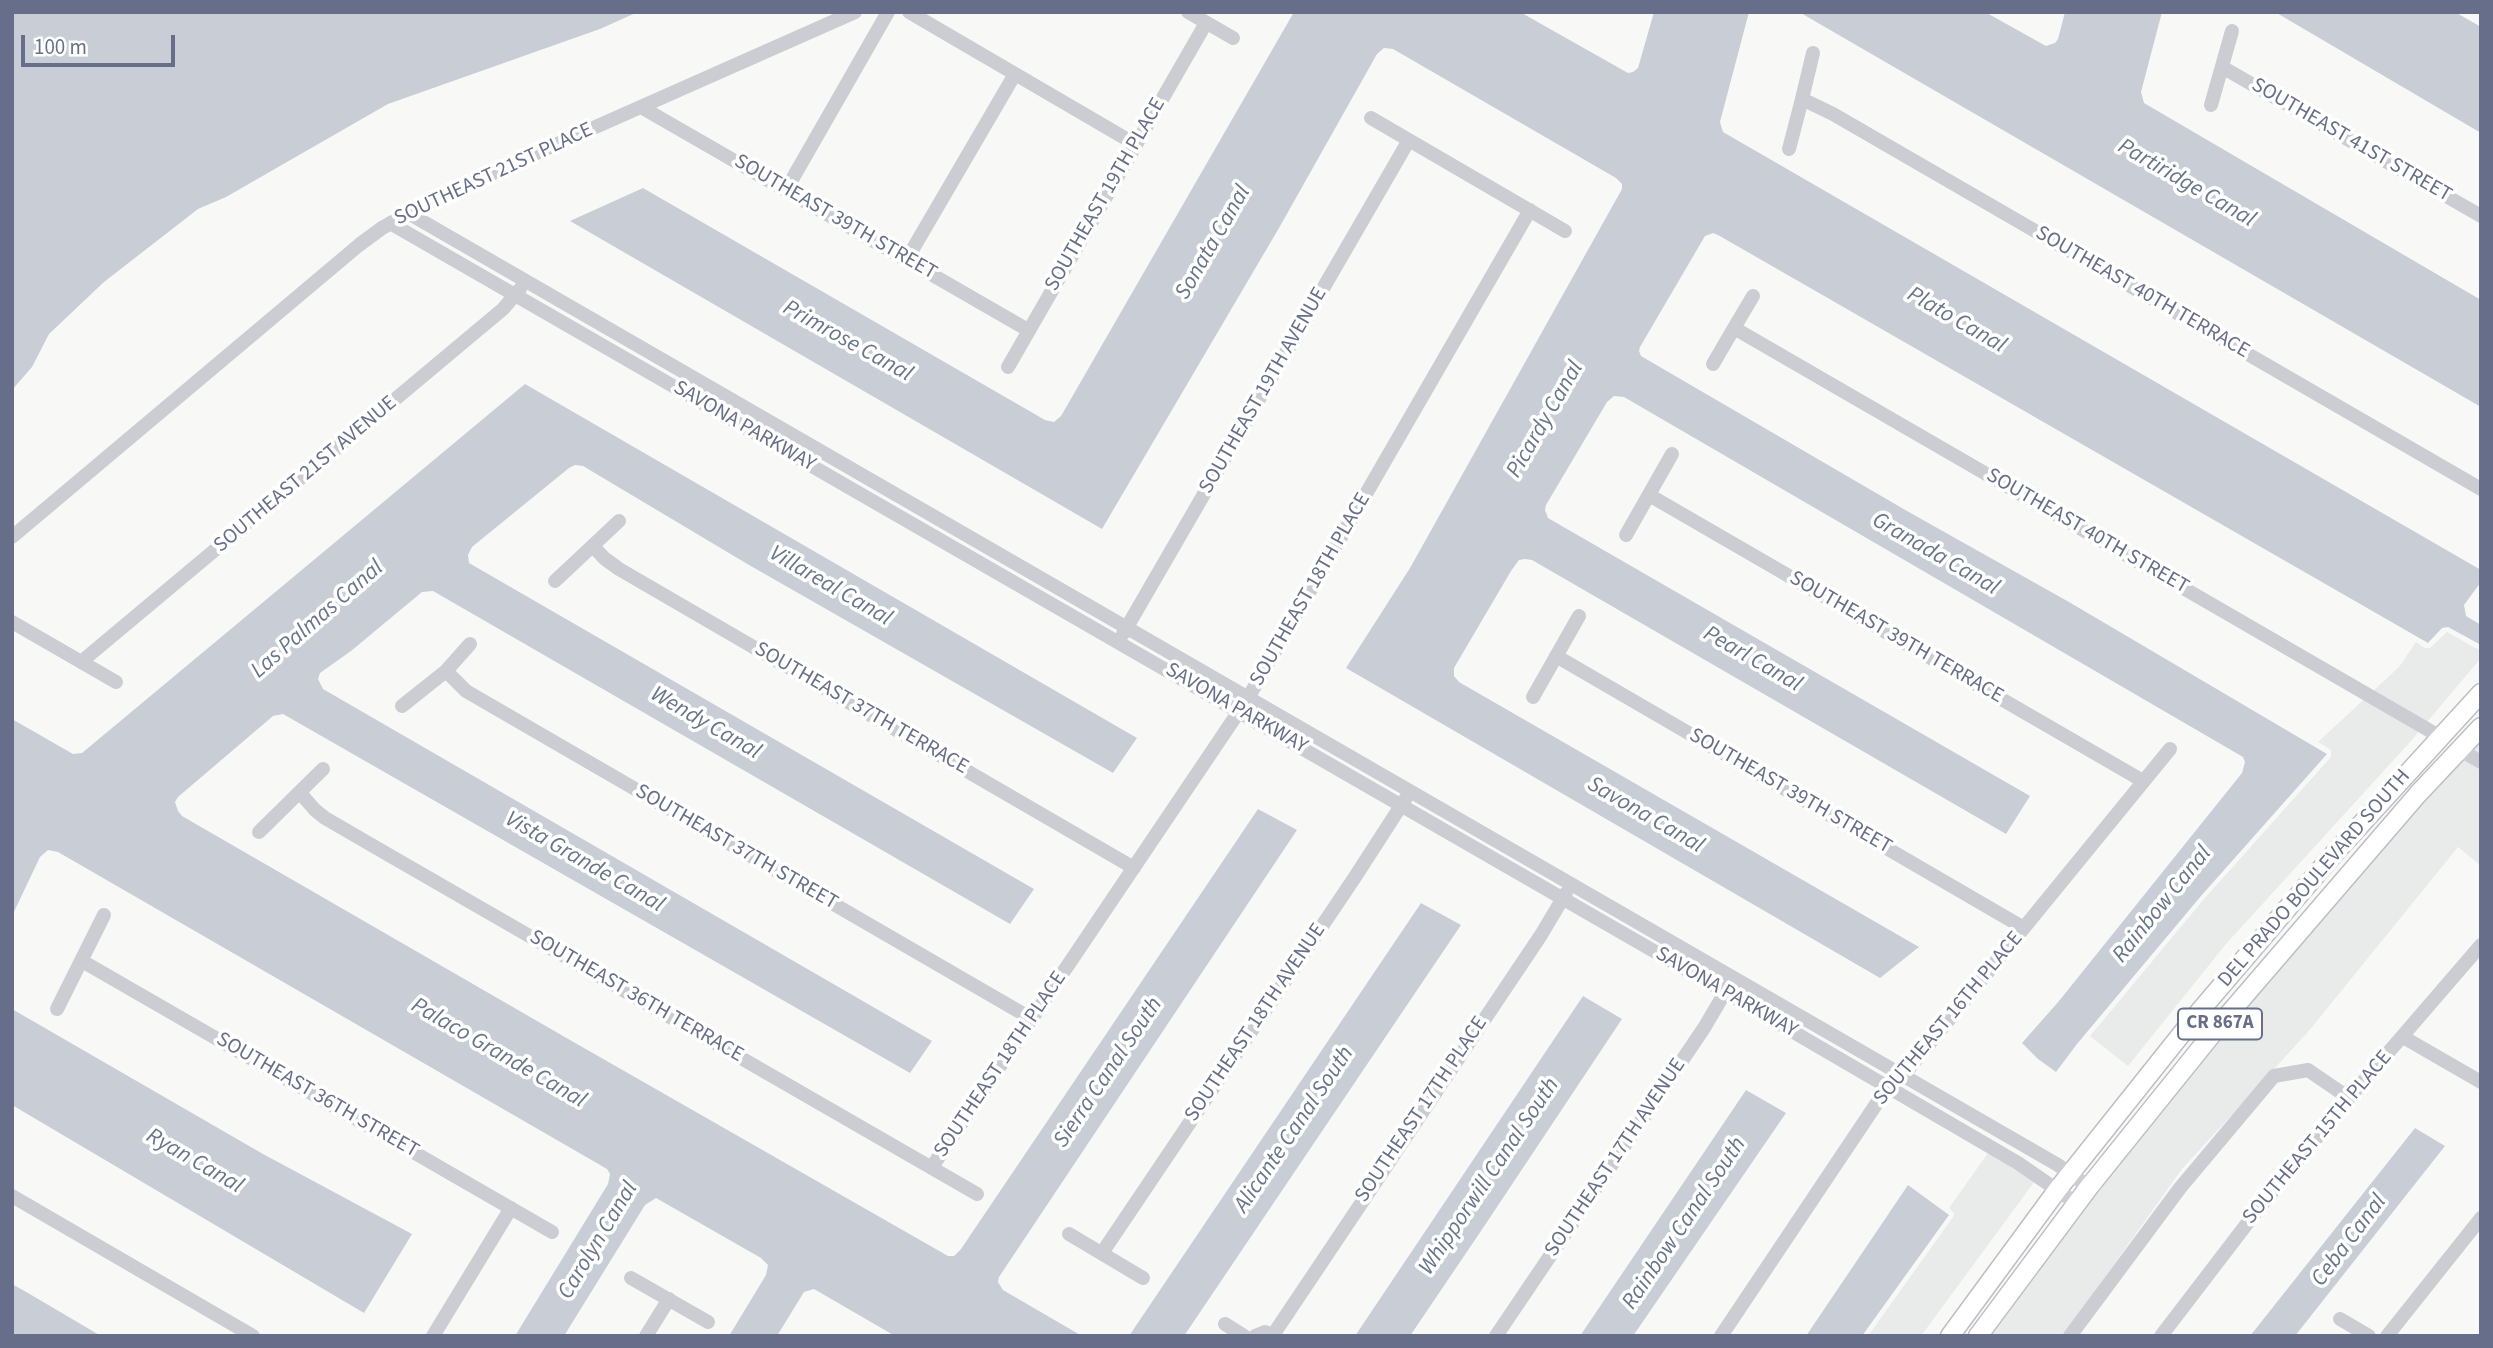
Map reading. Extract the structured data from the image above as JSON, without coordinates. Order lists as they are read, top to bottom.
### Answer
{
  "streets": {
    "main road": ["DEL PRADO BOULEVARD SOUTH", "CR 867A"],
    "street": [
      "SOUTHEAST 41ST STREET",
      "SOUTHEAST 21ST PLACE",
      "SOUTHEAST 19TH PLACE",
      "SOUTHEAST 39TH STREET",
      "SOUTHEAST 40TH TERRACE",
      "SOUTHEAST 19TH AVENUE",
      "SAVONA PARKWAY",
      "SOUTHEAST 21ST AVENUE",
      "SOUTHEAST 40TH STREET",
      "SOUTHEAST 18TH PLACE",
      "SOUTHEAST 39TH TERRACE",
      "SOUTHEAST 37TH TERRACE",
      "SOUTHEAST 37TH STREET",
      "SOUTHEAST 36TH TERRACE",
      "SOUTHEAST 16TH PLACE",
      "SOUTHEAST 18TH AVENUE",
      "SOUTHEAST 36TH STREET",
      "SOUTHEAST 17TH PLACE",
      "SOUTHEAST 15TH PLACE",
      "SOUTHEAST 17TH AVENUE"
    ]
  },
  "crossings": [
    ["SOUTHEAST 21ST PLACE", "SOUTHEAST 39TH STREET"],
    ["SOUTHEAST 21ST PLACE", "SAVONA PARKWAY"],
    ["SOUTHEAST 19TH PLACE", "SOUTHEAST 39TH STREET"],
    ["SOUTHEAST 39TH STREET", "SOUTHEAST 16TH PLACE"],
    ["SOUTHEAST 19TH AVENUE", "SAVONA PARKWAY"],
    ["SAVONA PARKWAY", "SOUTHEAST 21ST AVENUE"],
    ["SAVONA PARKWAY", "SOUTHEAST 18TH PLACE"],
    ["SAVONA PARKWAY", "DEL PRADO BOULEVARD SOUTH"],
    ["SAVONA PARKWAY", "SOUTHEAST 16TH PLACE"],
    ["SAVONA PARKWAY", "SOUTHEAST 18TH AVENUE"],
    ["SAVONA PARKWAY", "SOUTHEAST 17TH PLACE"],
    ["SAVONA PARKWAY", "SOUTHEAST 17TH AVENUE"],
    ["SOUTHEAST 40TH STREET", "DEL PRADO BOULEVARD SOUTH"],
    ["SOUTHEAST 18TH PLACE", "SOUTHEAST 37TH TERRACE"],
    ["SOUTHEAST 18TH PLACE", "SOUTHEAST 37TH STREET"],
    ["SOUTHEAST 18TH PLACE", "SOUTHEAST 36TH TERRACE"],
    ["SOUTHEAST 39TH TERRACE", "SOUTHEAST 16TH PLACE"]
  ],
  "water": [
    "Partiridge Canal",
    "Sonata Canal",
    "Plato Canal",
    "Primrose Canal",
    "Picardy Canal",
    "Granada Canal",
    "Villareal Canal",
    "Las Palmas Canal",
    "Pearl Canal",
    "Wendy Canal",
    "Savona Canal",
    "Vista Grande Canal",
    "Rainbow Canal",
    "Palaco Grande Canal",
    "Sierra Canal South",
    "Alicante Canal South",
    "Ryan Canal",
    "Whipporwill Canal South",
    "Rainbow Canal South",
    "Carolyn Canal",
    "Ceba Canal"
  ],
  "scale_bar": "100 m"
}
